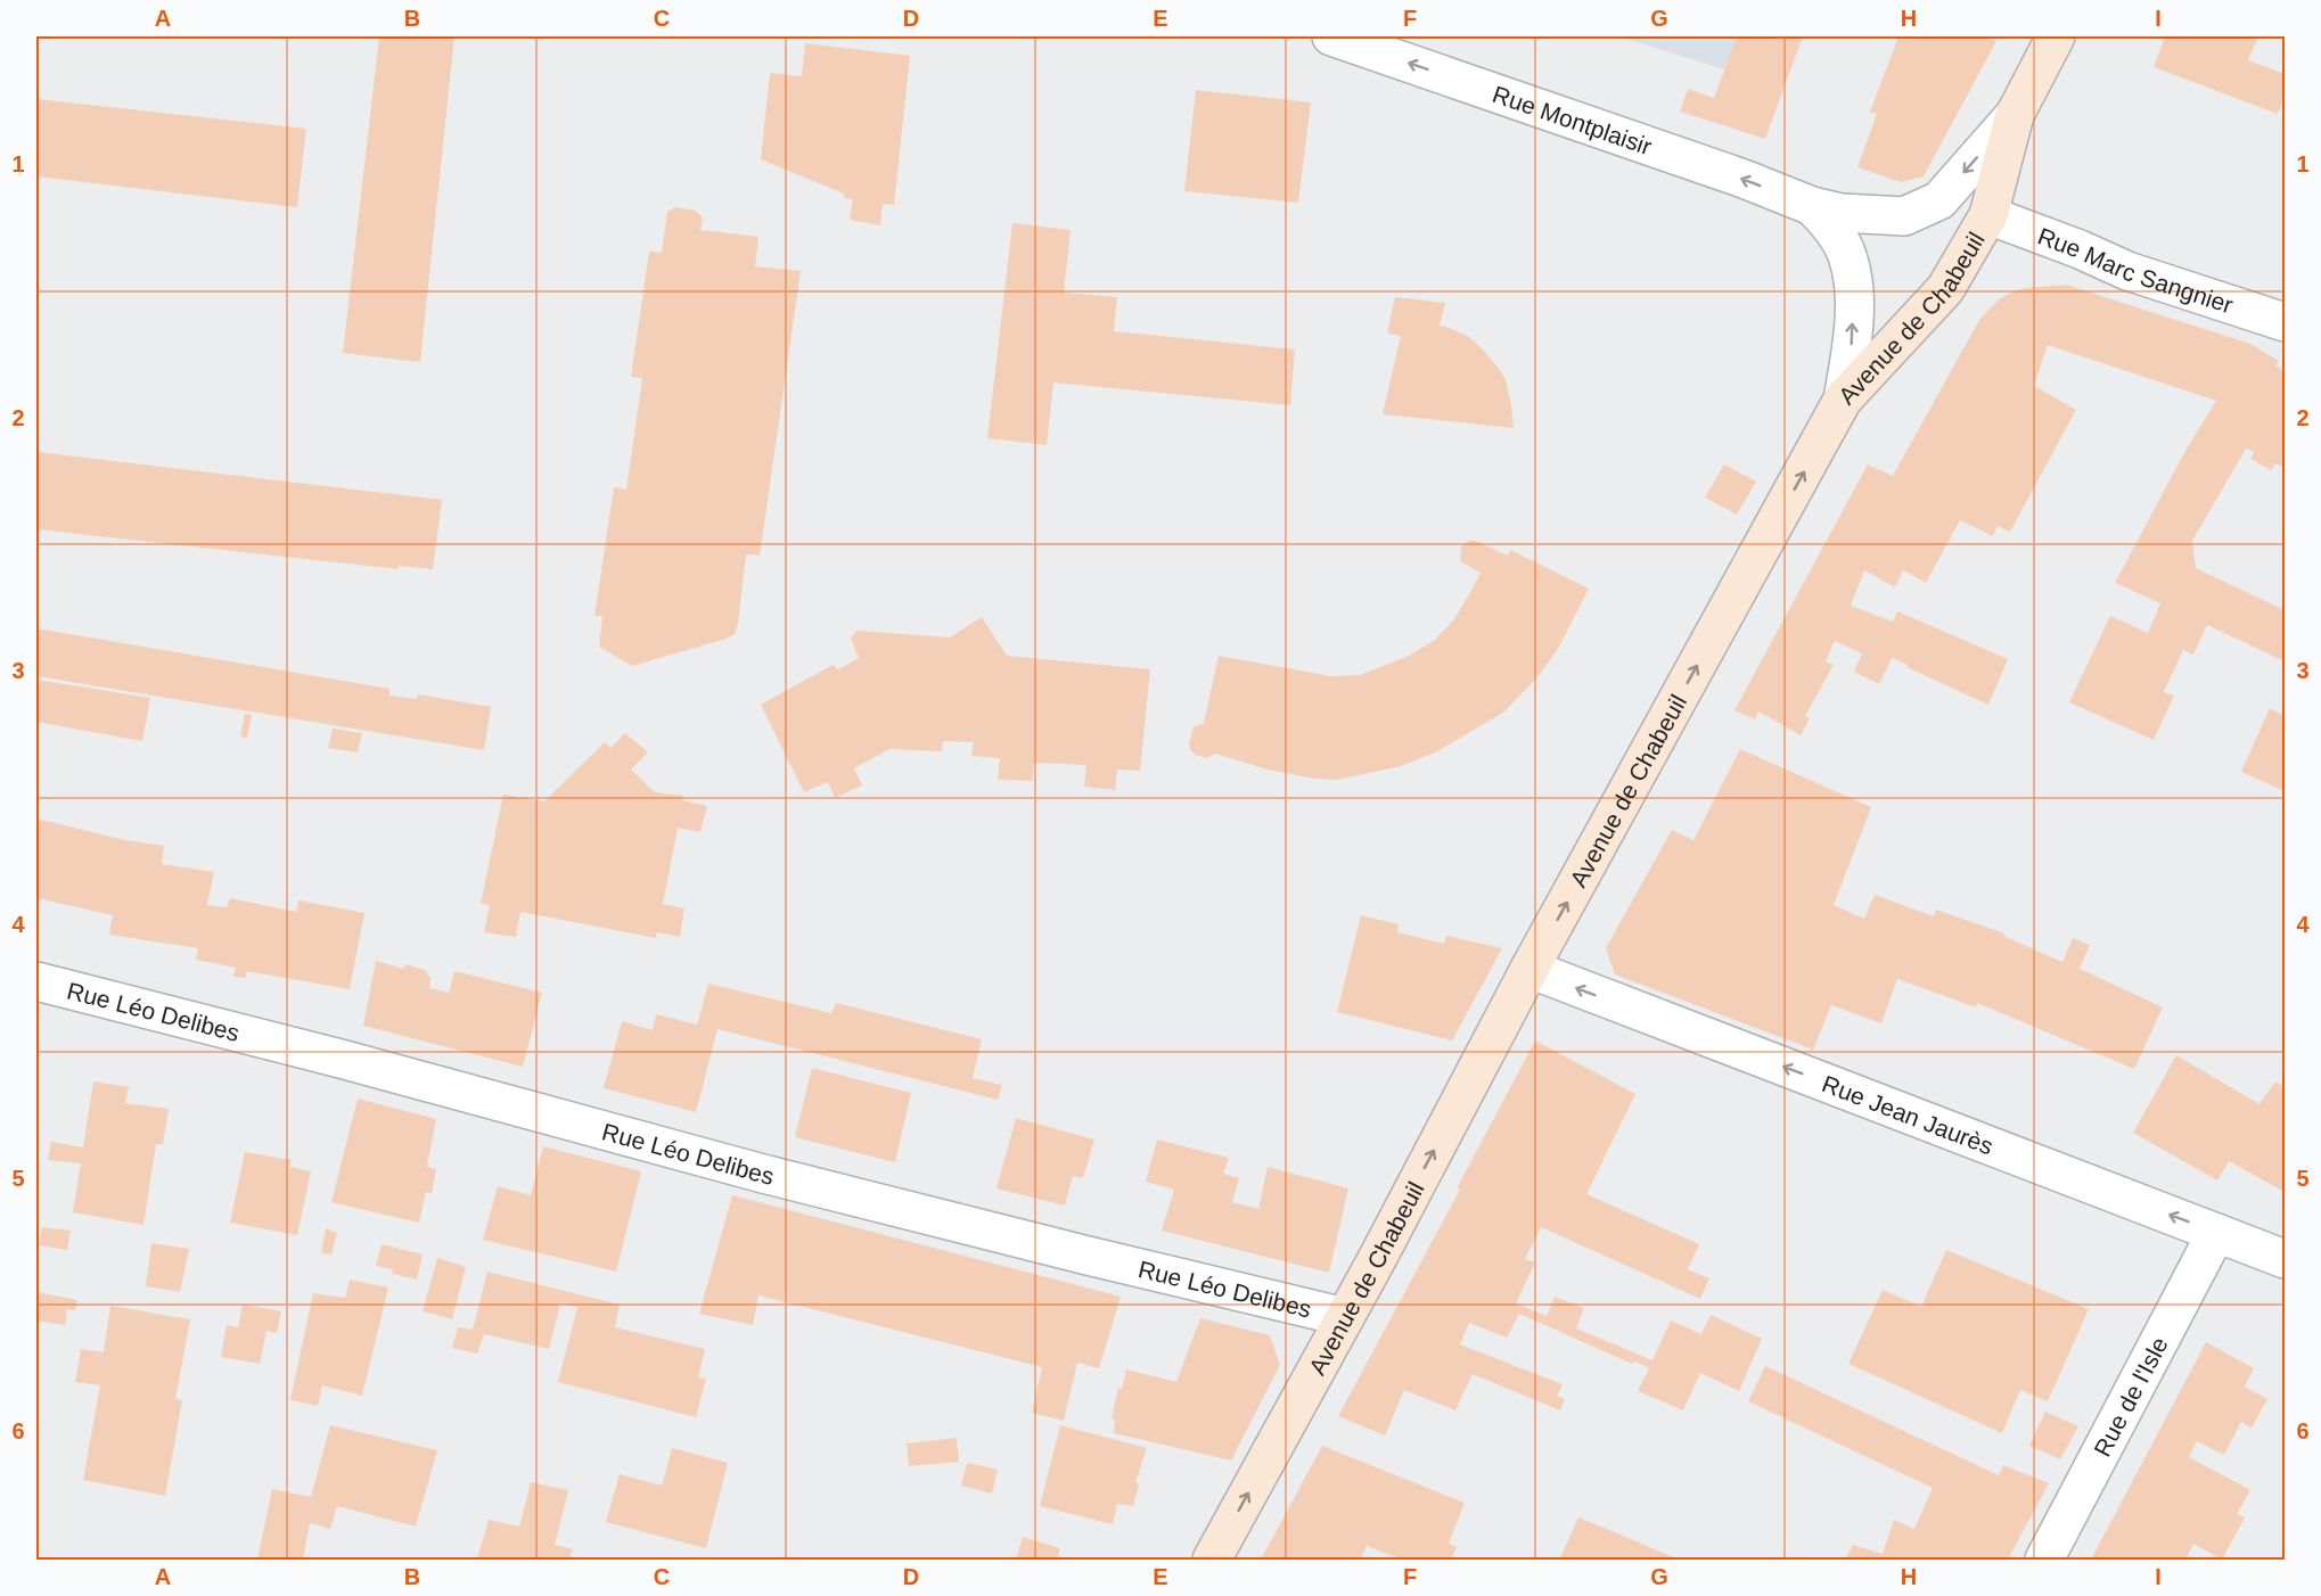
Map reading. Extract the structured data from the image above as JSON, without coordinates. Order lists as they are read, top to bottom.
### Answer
{
  "streets": {
    "main road": ["Avenue de Chabeuil"],
    "street": [
      "Rue Montplaisir",
      "Rue Marc Sangnier",
      "Rue Léo Delibes",
      "Rue Jean Jaurès",
      "Rue de l'Isle"
    ]
  },
  "crossings": [
    ["Rue Montplaisir", "Avenue de Chabeuil"],
    ["Rue Marc Sangnier", "Avenue de Chabeuil"],
    ["Avenue de Chabeuil", "Rue Léo Delibes"],
    ["Avenue de Chabeuil", "Rue Jean Jaurès"],
    ["Rue Jean Jaurès", "Rue de l'Isle"]
  ],
  "one_way": ["Avenue de Chabeuil", "Rue Jean Jaurès"],
  "grid": {
    "columns": [
      "A",
      "B",
      "C",
      "D",
      "E",
      "F",
      "G",
      "H",
      "I"
    ],
    "rows": [
      "1",
      "2",
      "3",
      "4",
      "5",
      "6"
    ]
  }
}
